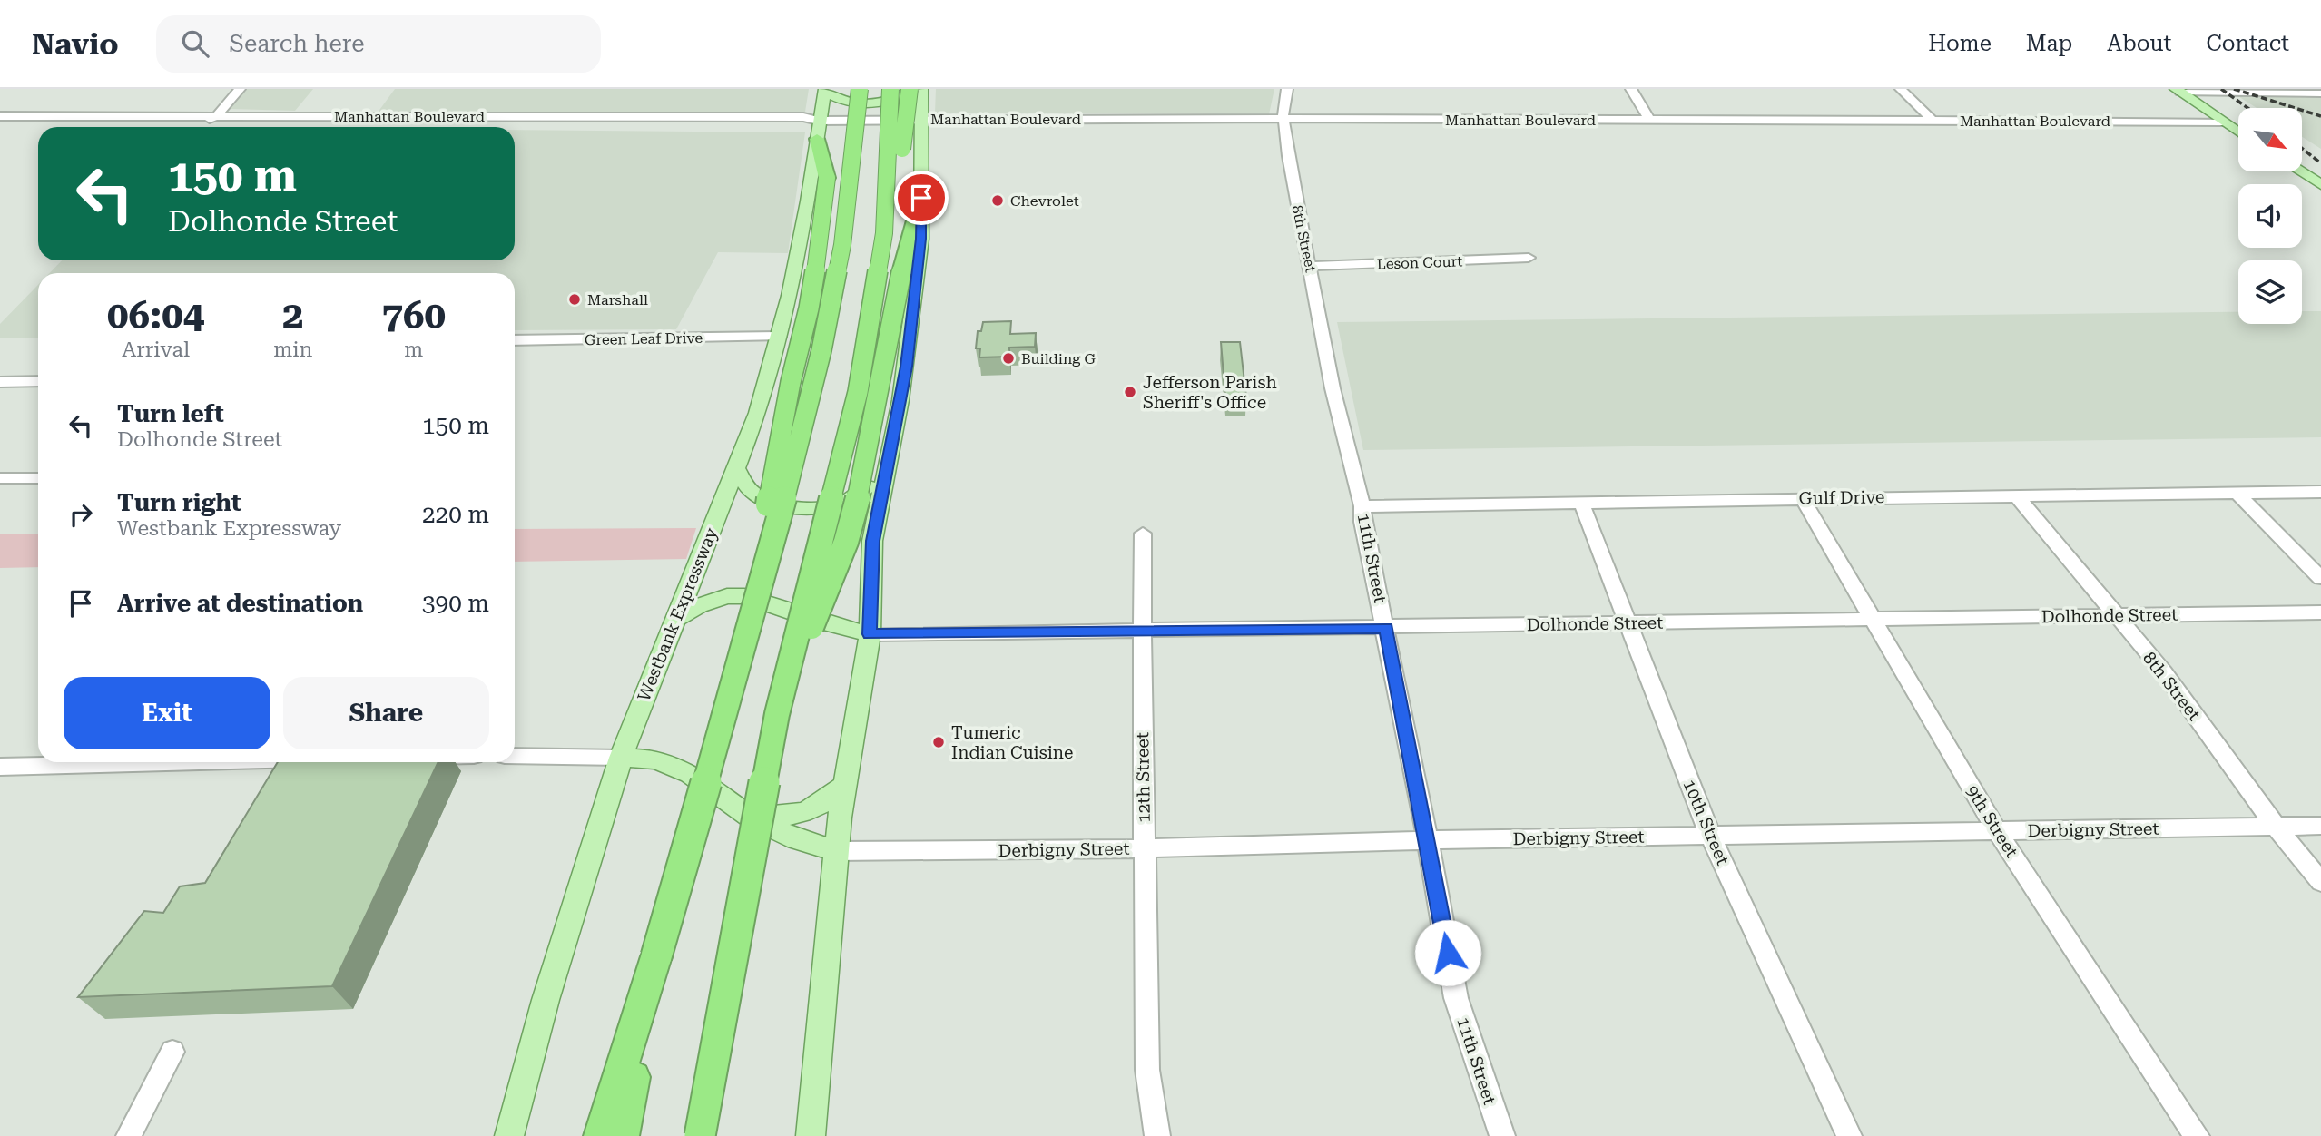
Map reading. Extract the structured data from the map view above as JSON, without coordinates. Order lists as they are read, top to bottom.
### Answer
{
  "streets": {
    "main road": ["Westbank Expressway"],
    "street": [
      "Manhattan Boulevard",
      "8th Street",
      "Leson Court",
      "Green Leaf Drive",
      "Gulf Drive",
      "11th Street",
      "Dolhonde Street",
      "12th Street",
      "9th Street",
      "10th Street",
      "Derbigny Street"
    ]
  },
  "crossings": [
    ["Manhattan Boulevard", "8th Street"],
    ["Manhattan Boulevard", "Westbank Expressway"],
    ["8th Street", "Leson Court"],
    ["8th Street", "Gulf Drive"],
    ["8th Street", "11th Street"],
    ["8th Street", "Dolhonde Street"],
    ["8th Street", "Derbigny Street"],
    ["Green Leaf Drive", "Westbank Expressway"],
    ["Gulf Drive", "11th Street"],
    ["Gulf Drive", "9th Street"],
    ["Gulf Drive", "10th Street"],
    ["11th Street", "Dolhonde Street"],
    ["11th Street", "Derbigny Street"],
    ["Dolhonde Street", "12th Street"],
    ["Dolhonde Street", "9th Street"],
    ["Dolhonde Street", "10th Street"],
    ["12th Street", "Derbigny Street"],
    ["9th Street", "Derbigny Street"],
    ["10th Street", "Derbigny Street"]
  ],
  "places": [
    "Chevrolet",
    "Marshall",
    "Building G",
    "Jefferson Parish Sheriff's Office",
    "Tumeric Indian Cuisine"
  ],
  "north": "bottom right",
  "page": {
    "header": "Navio",
    "search": "Search here",
    "nav": [
      "Home",
      "Map",
      "About",
      "Contact"
    ],
    "turn": ["150 m", "Dolhonde Street"],
    "eta": [
      "06:04",
      "Arrival",
      "2",
      "min",
      "760",
      "m"
    ],
    "list": [
      {
        "name": "Turn left",
        "note": "Dolhonde Street",
        "value": "150 m"
      },
      {
        "name": "Turn right",
        "note": "Westbank Expressway",
        "value": "220 m"
      },
      {
        "name": "Arrive at destination",
        "value": "390 m"
      }
    ],
    "buttons": ["Exit", "Share"]
  }
}
